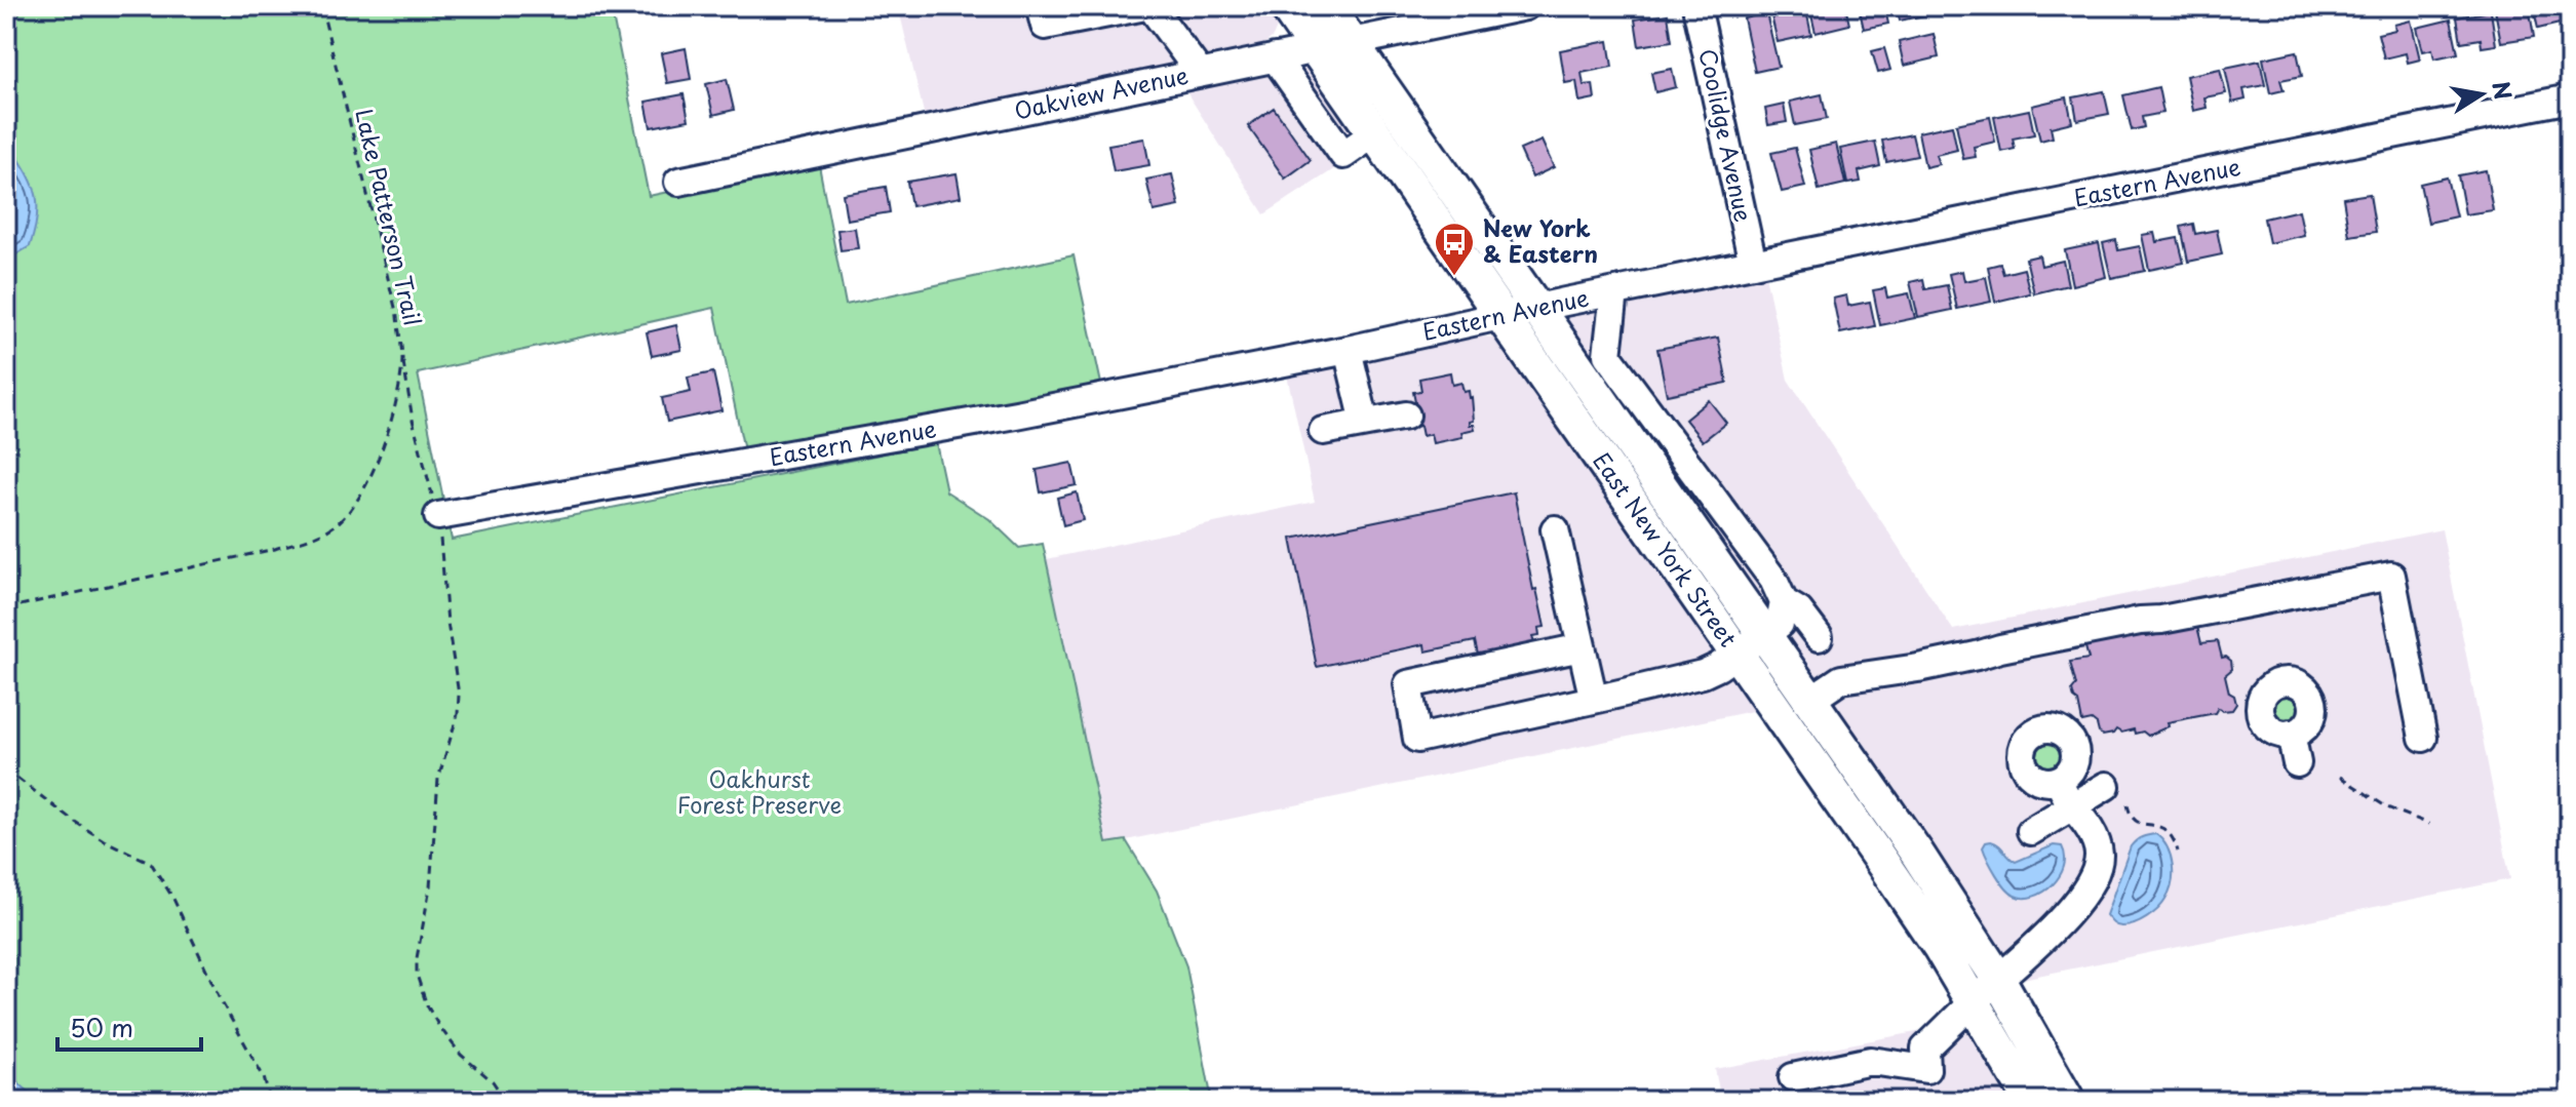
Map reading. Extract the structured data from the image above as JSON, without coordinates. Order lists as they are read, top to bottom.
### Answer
{
  "streets": {
    "main road": ["East New York Street"],
    "street": ["Oakview Avenue", "Coolidge Avenue", "Eastern Avenue"],
    "path": ["Lake Patterson Trail"]
  },
  "crossings": [
    ["Oakview Avenue", "East New York Street"],
    ["Coolidge Avenue", "Eastern Avenue"],
    ["Eastern Avenue", "East New York Street"]
  ],
  "parks": ["Oakhurst Forest Preserve"],
  "places": {
    "bus stop": ["New York & Eastern"]
  },
  "scale_bar": "50 m",
  "north": "right"
}
